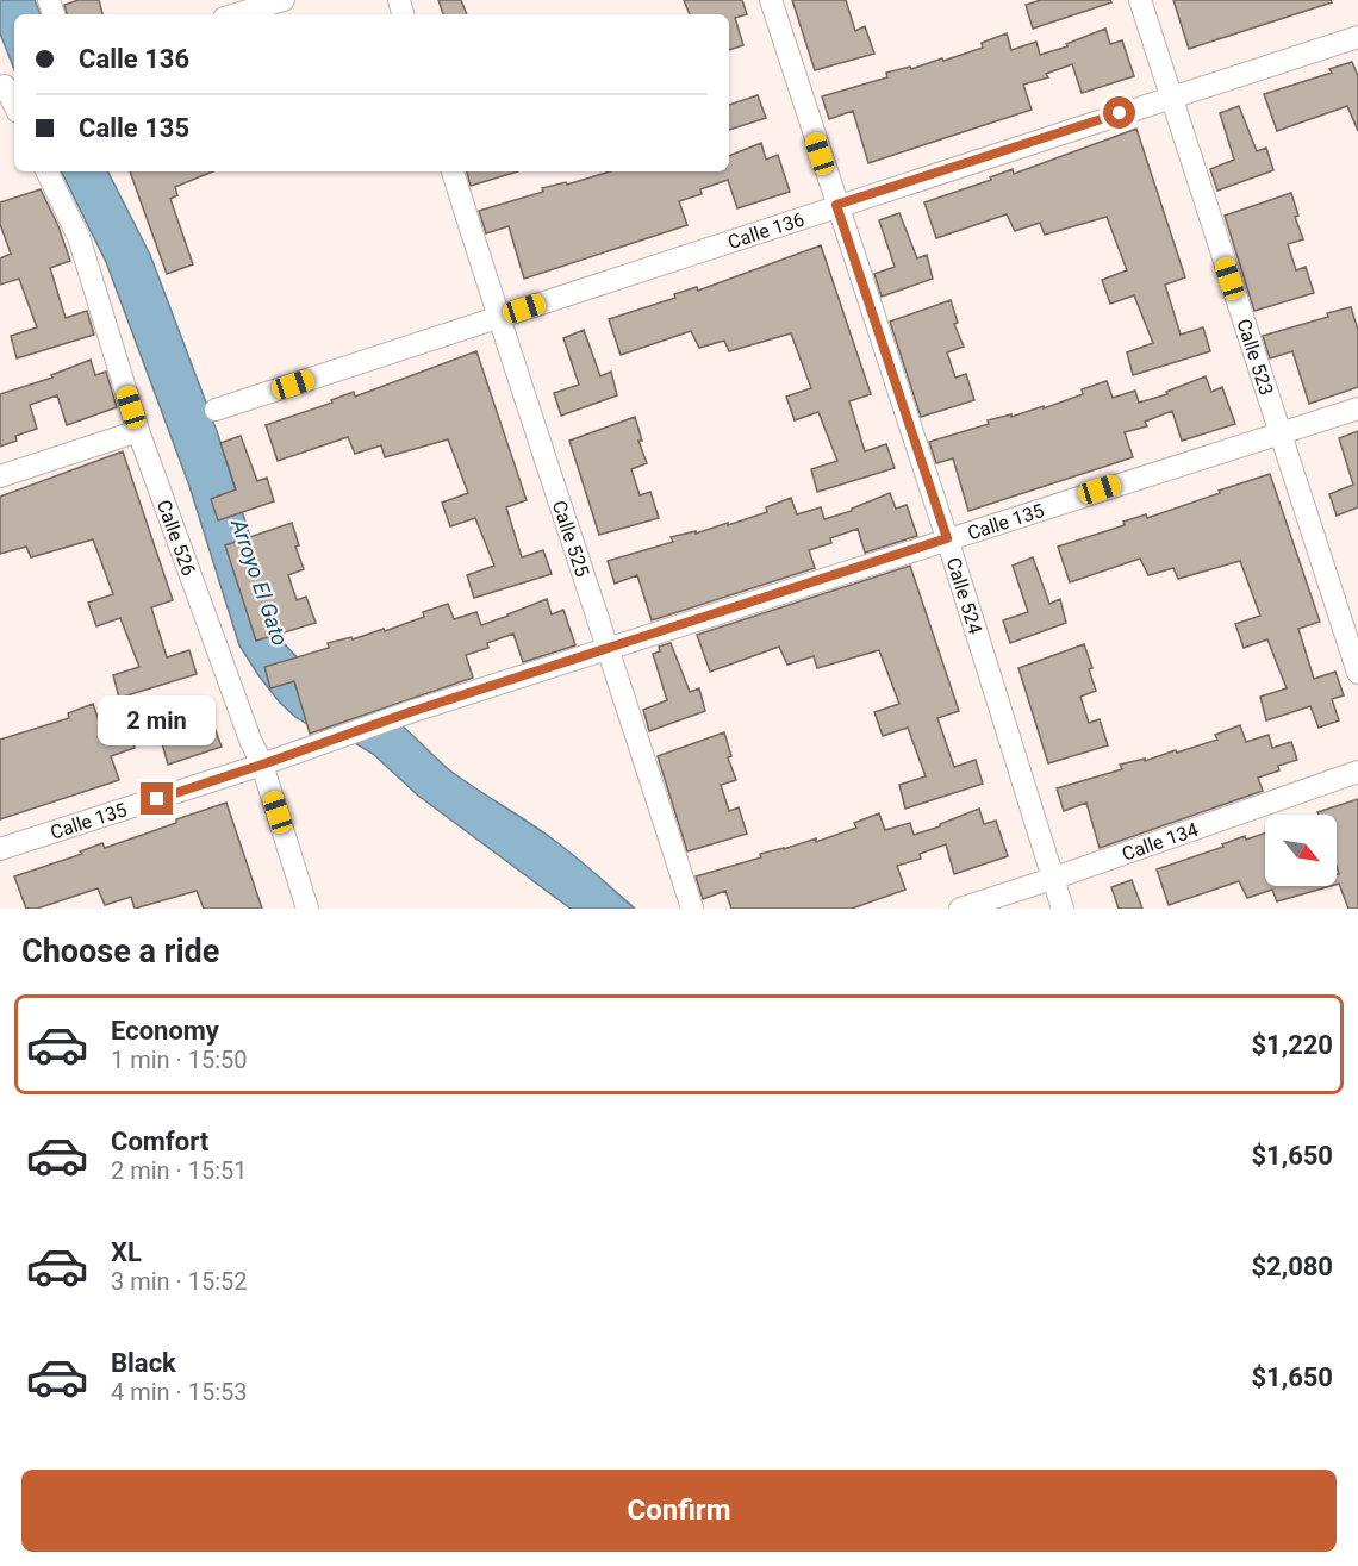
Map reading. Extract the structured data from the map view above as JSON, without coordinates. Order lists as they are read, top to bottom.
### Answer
{
  "streets": {
    "street": [
      "Calle 136",
      "Calle 523",
      "Calle 135",
      "Calle 526",
      "Calle 525",
      "Calle 524",
      "Calle 134"
    ]
  },
  "crossings": [
    ["Calle 136", "Calle 523"],
    ["Calle 136", "Calle 525"],
    ["Calle 136", "Calle 524"],
    ["Calle 523", "Calle 135"],
    ["Calle 135", "Calle 526"],
    ["Calle 135", "Calle 525"],
    ["Calle 135", "Calle 524"],
    ["Calle 524", "Calle 134"]
  ],
  "water": ["Arroyo El Gato"],
  "north": "bottom right",
  "page": {
    "banner": ["Calle 136", "Calle 135"],
    "bubble": "2 min",
    "heading": "Choose a ride",
    "list": [
      {
        "name": "Economy",
        "note": "1 min · 15:50",
        "value": "$1,220"
      },
      {
        "name": "Comfort",
        "note": "2 min · 15:51",
        "value": "$1,650"
      },
      {
        "name": "XL",
        "note": "3 min · 15:52",
        "value": "$2,080"
      },
      {
        "name": "Black",
        "note": "4 min · 15:53",
        "value": "$1,650"
      }
    ],
    "buttons": "Confirm"
  }
}
